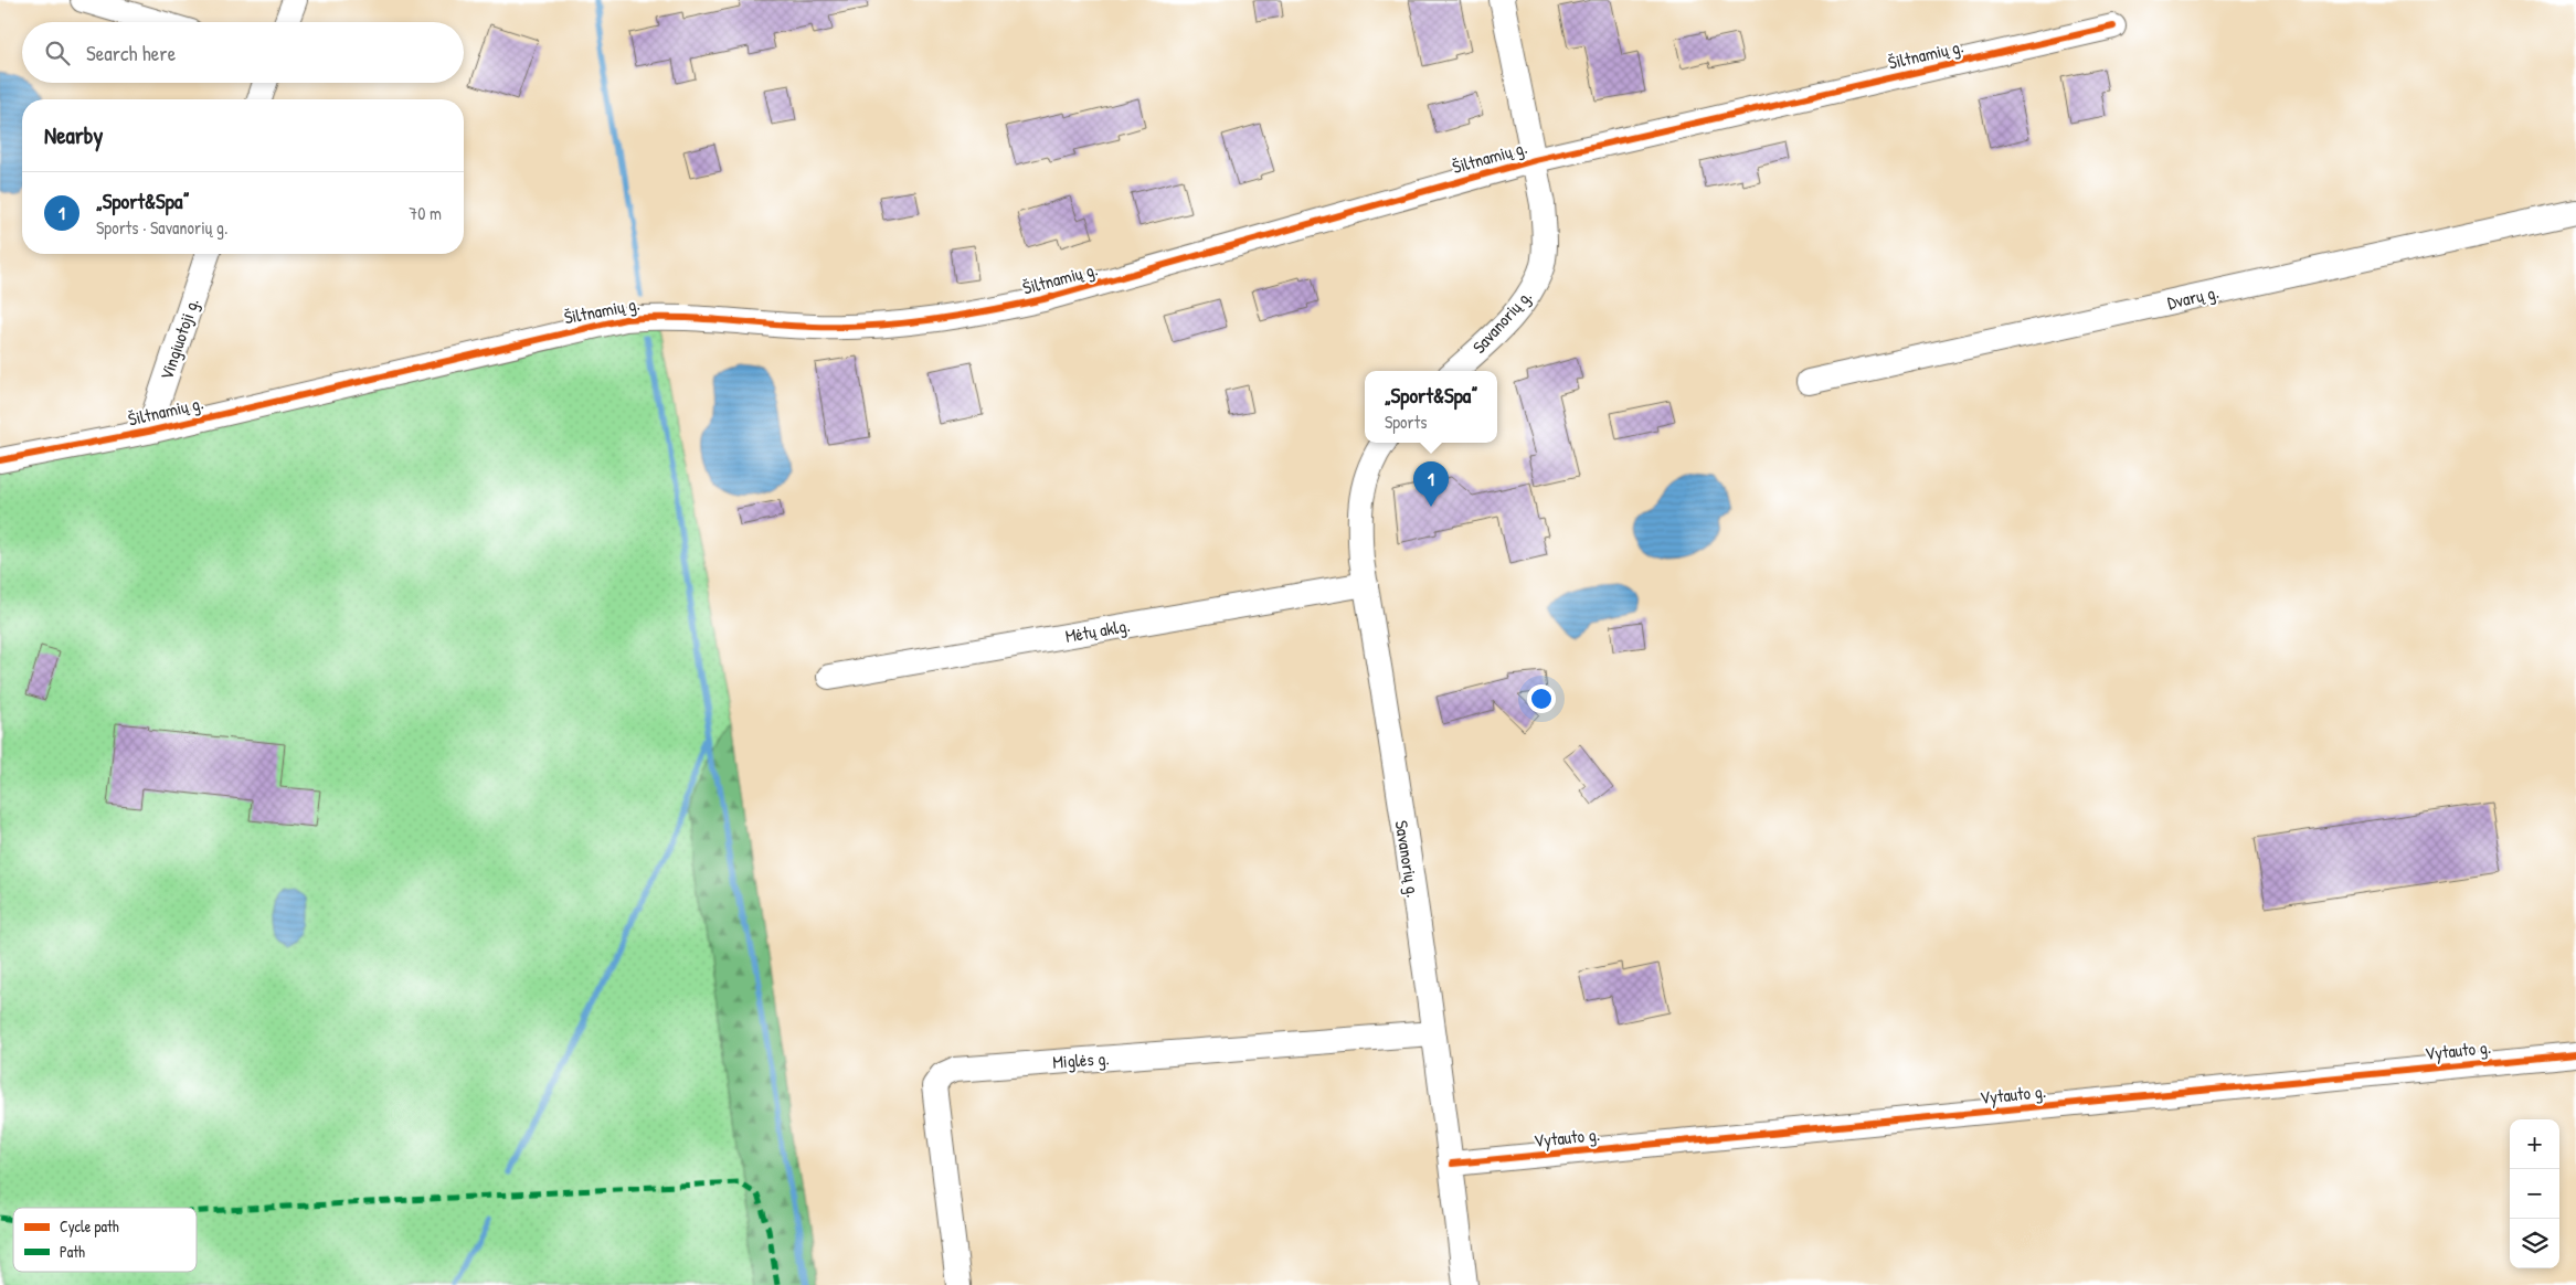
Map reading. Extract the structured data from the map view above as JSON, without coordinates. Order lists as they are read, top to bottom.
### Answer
{
  "streets": {
    "street": [
      "Šiltnamių g.",
      "Dvarų g.",
      "Savanorių g.",
      "Vingiuotoji g.",
      "Mėtų aklg.",
      "Vytauto g.",
      "Miglės g."
    ]
  },
  "crossings": [
    ["Šiltnamių g.", "Savanorių g."],
    ["Šiltnamių g.", "Vingiuotoji g."],
    ["Savanorių g.", "Mėtų aklg."],
    ["Savanorių g.", "Vytauto g."],
    ["Savanorių g.", "Miglės g."]
  ],
  "legend": ["Cycle path", "Path"],
  "page": {
    "search": "Search here",
    "heading": "Nearby",
    "list": [
      {
        "mark": "1",
        "name": "„Sport&Spa”",
        "note": "Sports · Savanorių g.",
        "value": "70 m"
      }
    ],
    "popup": ["„Sport&Spa”", "Sports"],
    "pins": "1",
    "map_buttons": ["+", "−"]
  }
}
